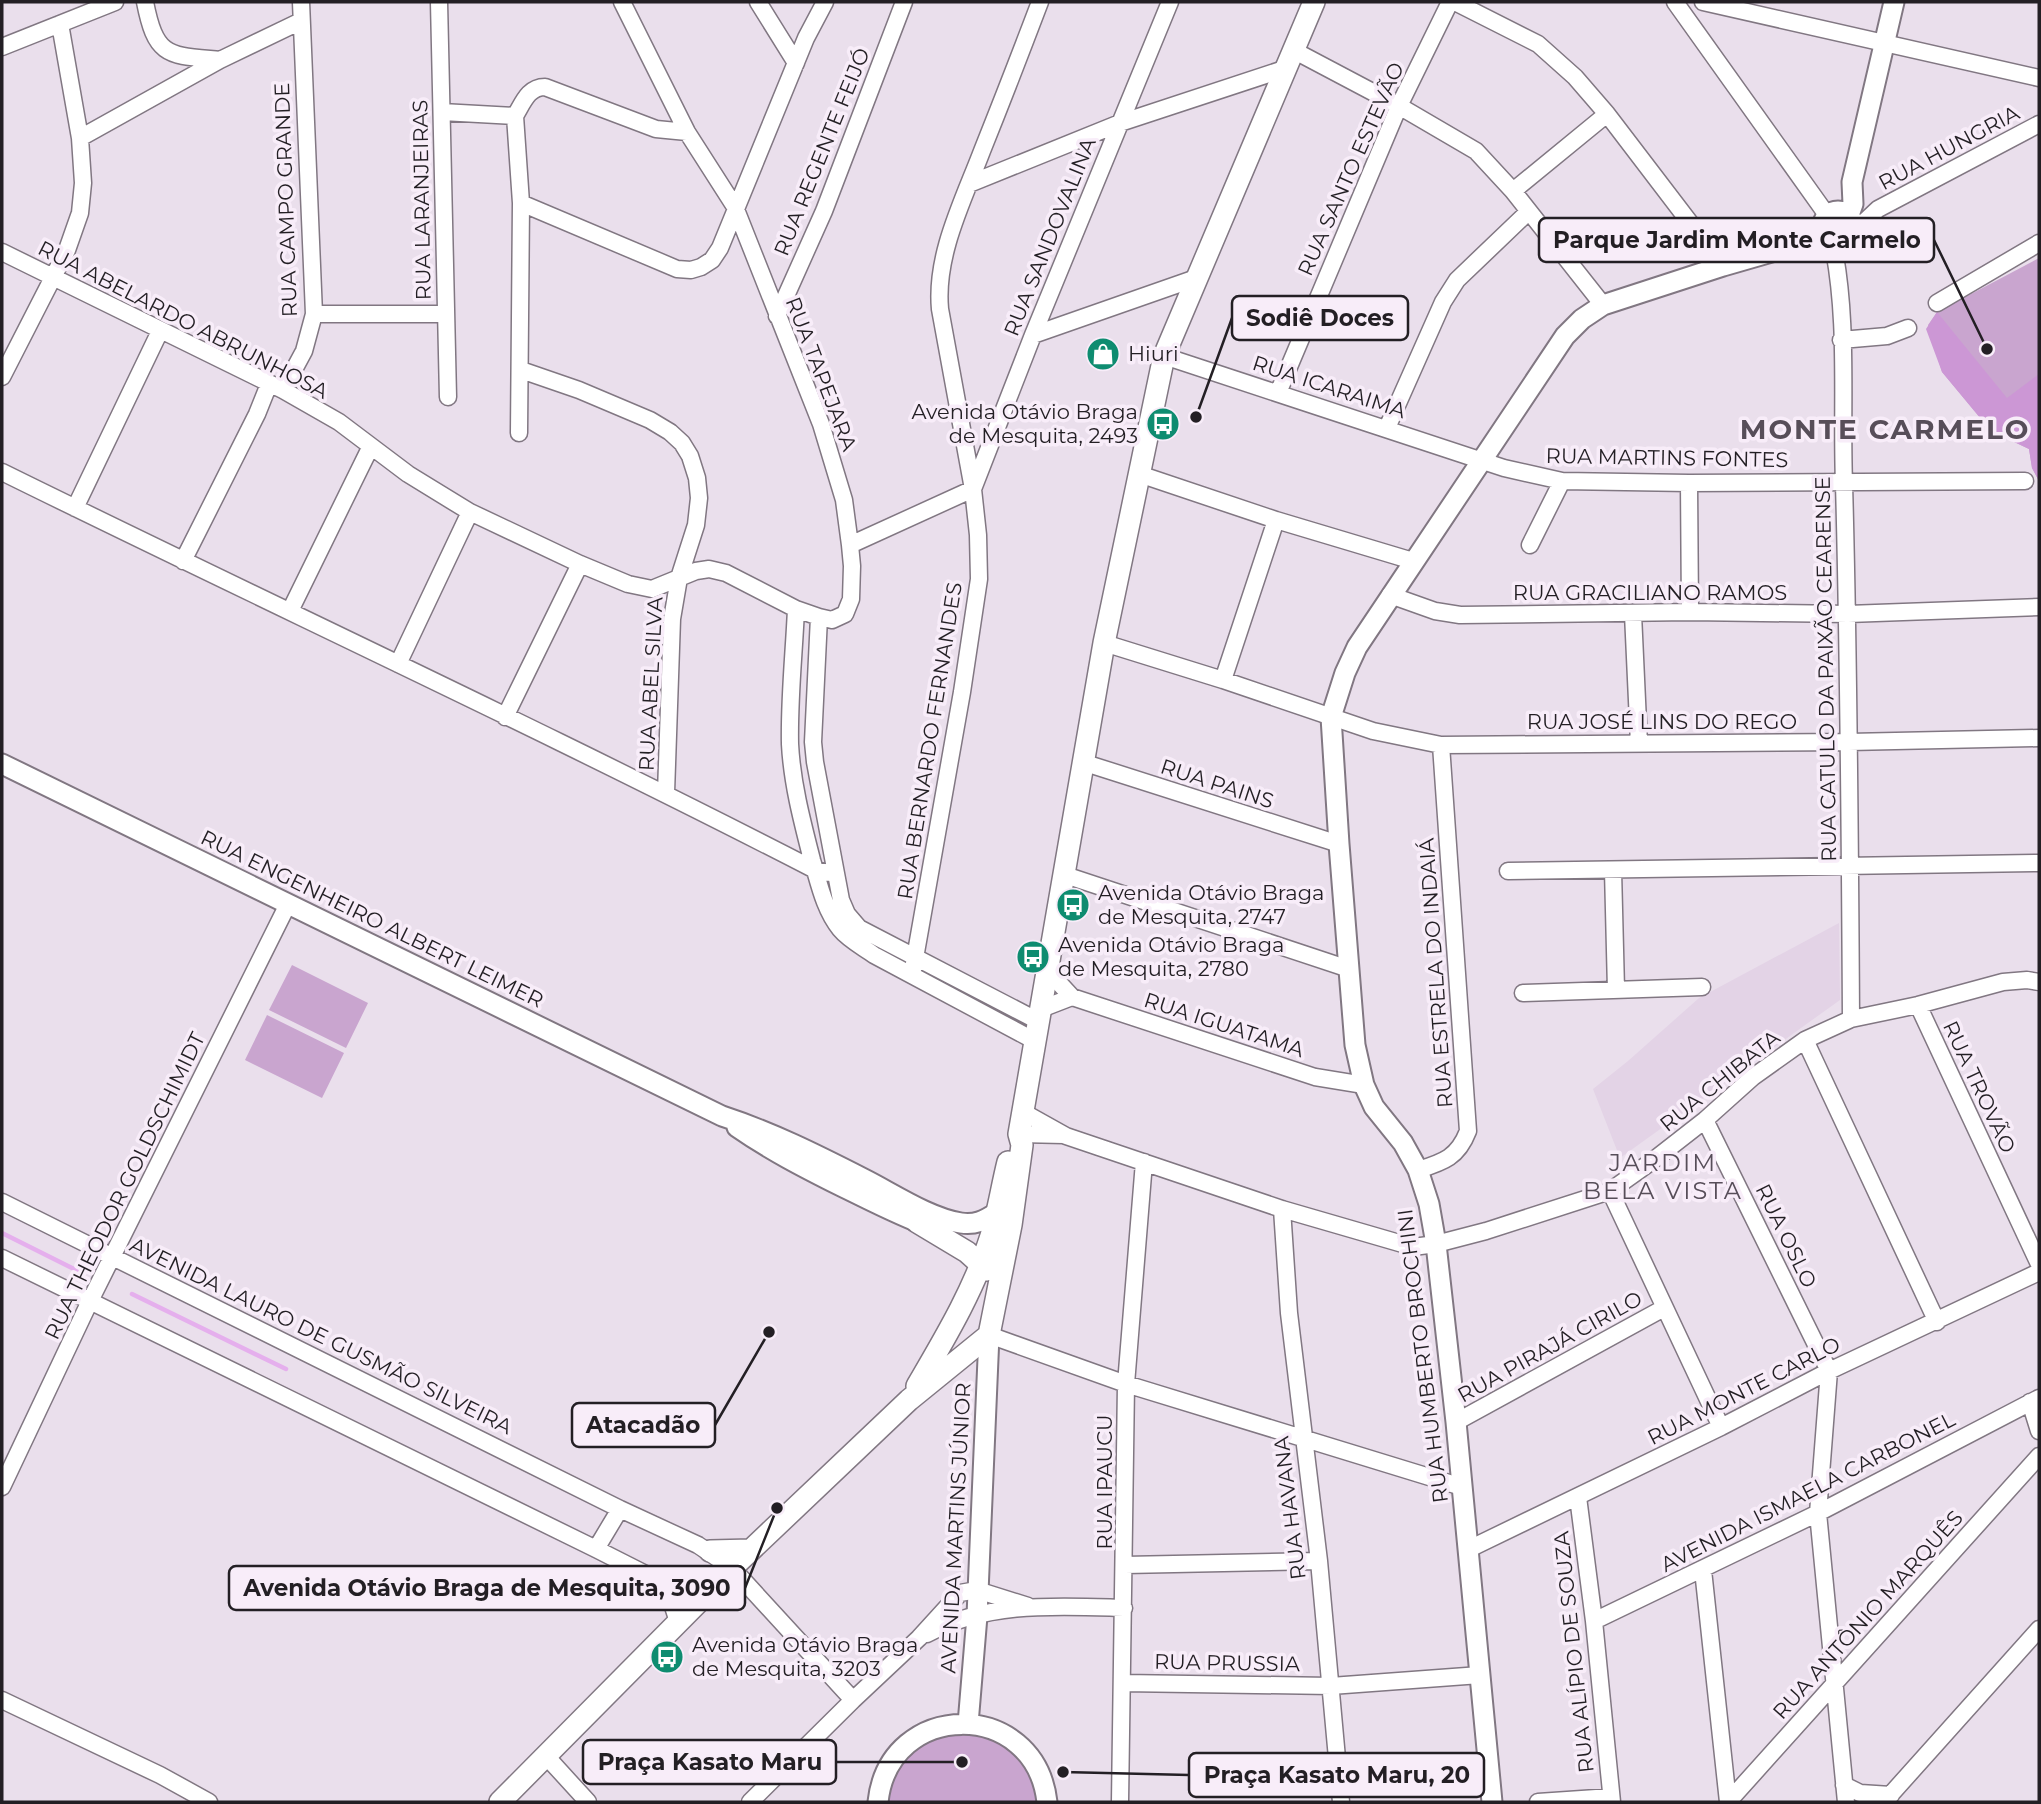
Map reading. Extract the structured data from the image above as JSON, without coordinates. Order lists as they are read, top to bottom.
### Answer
{
  "streets": {
    "street": [
      "RUA HUNGRIA",
      "RUA REGENTE FEIJÓ",
      "RUA SANTO ESTEVÃO",
      "RUA CAMPO GRANDE",
      "RUA LARANJEIRAS",
      "RUA SANDOVALINA",
      "RUA ABELARDO ABRUNHOSA",
      "RUA TAPEJARA",
      "RUA ICARAIMA",
      "RUA MARTINS FONTES",
      "RUA GRACILIANO RAMOS",
      "RUA CATULO DA PAIXÃO CEARENSE",
      "RUA ABEL SILVA",
      "RUA JOSÉ LINS DO REGO",
      "RUA BERNARDO FERNANDES",
      "RUA PAINS",
      "RUA ENGENHEIRO ALBERT LEIMER",
      "RUA ESTRELA DO INDAIÁ",
      "RUA IGUATAMA",
      "RUA CHIBATA",
      "RUA TROVÃO",
      "RUA THEODOR GOLDSCHIMIDT",
      "RUA OSLO",
      "AVENIDA LAURO DE GUSMÃO SILVEIRA",
      "RUA PIRAJÁ CIRILO",
      "RUA HUMBERTO BROCHINI",
      "RUA MONTE CARLO",
      "RUA IPAUCU",
      "AVENIDA ISMAELA CARBONEL",
      "RUA HAVANA",
      "AVENIDA MARTINS JÚNIOR",
      "RUA ANTÔNIO MARQUÊS",
      "RUA ALÍPIO DE SOUZA",
      "RUA PRUSSIA"
    ]
  },
  "crossings": [
    ["RUA HUNGRIA", "RUA CATULO DA PAIXÃO CEARENSE"],
    ["RUA HUNGRIA", "RUA HUMBERTO BROCHINI"],
    ["RUA REGENTE FEIJÓ", "RUA TAPEJARA"],
    ["RUA SANTO ESTEVÃO", "RUA ICARAIMA"],
    ["RUA CAMPO GRANDE", "RUA ABELARDO ABRUNHOSA"],
    ["RUA SANDOVALINA", "RUA BERNARDO FERNANDES"],
    ["RUA ABELARDO ABRUNHOSA", "RUA TAPEJARA"],
    ["RUA ABELARDO ABRUNHOSA", "RUA ABEL SILVA"],
    ["RUA ICARAIMA", "RUA MARTINS FONTES"],
    ["RUA ICARAIMA", "RUA HUMBERTO BROCHINI"],
    ["RUA MARTINS FONTES", "RUA CATULO DA PAIXÃO CEARENSE"],
    ["RUA MARTINS FONTES", "RUA HUMBERTO BROCHINI"],
    ["RUA GRACILIANO RAMOS", "RUA CATULO DA PAIXÃO CEARENSE"],
    ["RUA GRACILIANO RAMOS", "RUA HUMBERTO BROCHINI"],
    ["RUA CATULO DA PAIXÃO CEARENSE", "RUA JOSÉ LINS DO REGO"],
    ["RUA CATULO DA PAIXÃO CEARENSE", "RUA CHIBATA"],
    ["RUA CATULO DA PAIXÃO CEARENSE", "RUA HUMBERTO BROCHINI"],
    ["RUA JOSÉ LINS DO REGO", "RUA ESTRELA DO INDAIÁ"],
    ["RUA JOSÉ LINS DO REGO", "RUA HUMBERTO BROCHINI"],
    ["RUA PAINS", "RUA HUMBERTO BROCHINI"],
    ["RUA ENGENHEIRO ALBERT LEIMER", "RUA THEODOR GOLDSCHIMIDT"],
    ["RUA ESTRELA DO INDAIÁ", "RUA HUMBERTO BROCHINI"],
    ["RUA IGUATAMA", "RUA HUMBERTO BROCHINI"],
    ["RUA CHIBATA", "RUA TROVÃO"],
    ["RUA CHIBATA", "RUA OSLO"],
    ["RUA CHIBATA", "RUA HUMBERTO BROCHINI"],
    ["RUA CHIBATA", "RUA IPAUCU"],
    ["RUA CHIBATA", "RUA HAVANA"],
    ["RUA THEODOR GOLDSCHIMIDT", "AVENIDA LAURO DE GUSMÃO SILVEIRA"],
    ["RUA OSLO", "RUA MONTE CARLO"],
    ["RUA PIRAJÁ CIRILO", "RUA HUMBERTO BROCHINI"],
    ["RUA HUMBERTO BROCHINI", "RUA MONTE CARLO"],
    ["RUA HUMBERTO BROCHINI", "RUA PRUSSIA"],
    ["RUA MONTE CARLO", "RUA ALÍPIO DE SOUZA"],
    ["RUA IPAUCU", "RUA PRUSSIA"],
    ["AVENIDA ISMAELA CARBONEL", "RUA ALÍPIO DE SOUZA"],
    ["RUA HAVANA", "RUA PRUSSIA"]
  ],
  "districts": ["MONTE CARMELO", "JARDIM BELA VISTA"],
  "places": {
    "other": [
      "Parque Jardim Monte Carmelo",
      "Sodiê Doces",
      "Atacadão",
      "Avenida Otávio Braga de Mesquita, 3090",
      "Praça Kasato Maru",
      "Praça Kasato Maru, 20"
    ],
    "shop": ["Hiuri"],
    "bus stop": [
      "Avenida Otávio Braga de Mesquita, 2493",
      "Avenida Otávio Braga de Mesquita, 2747",
      "Avenida Otávio Braga de Mesquita, 2780",
      "Avenida Otávio Braga de Mesquita, 3203"
    ]
  }
}
